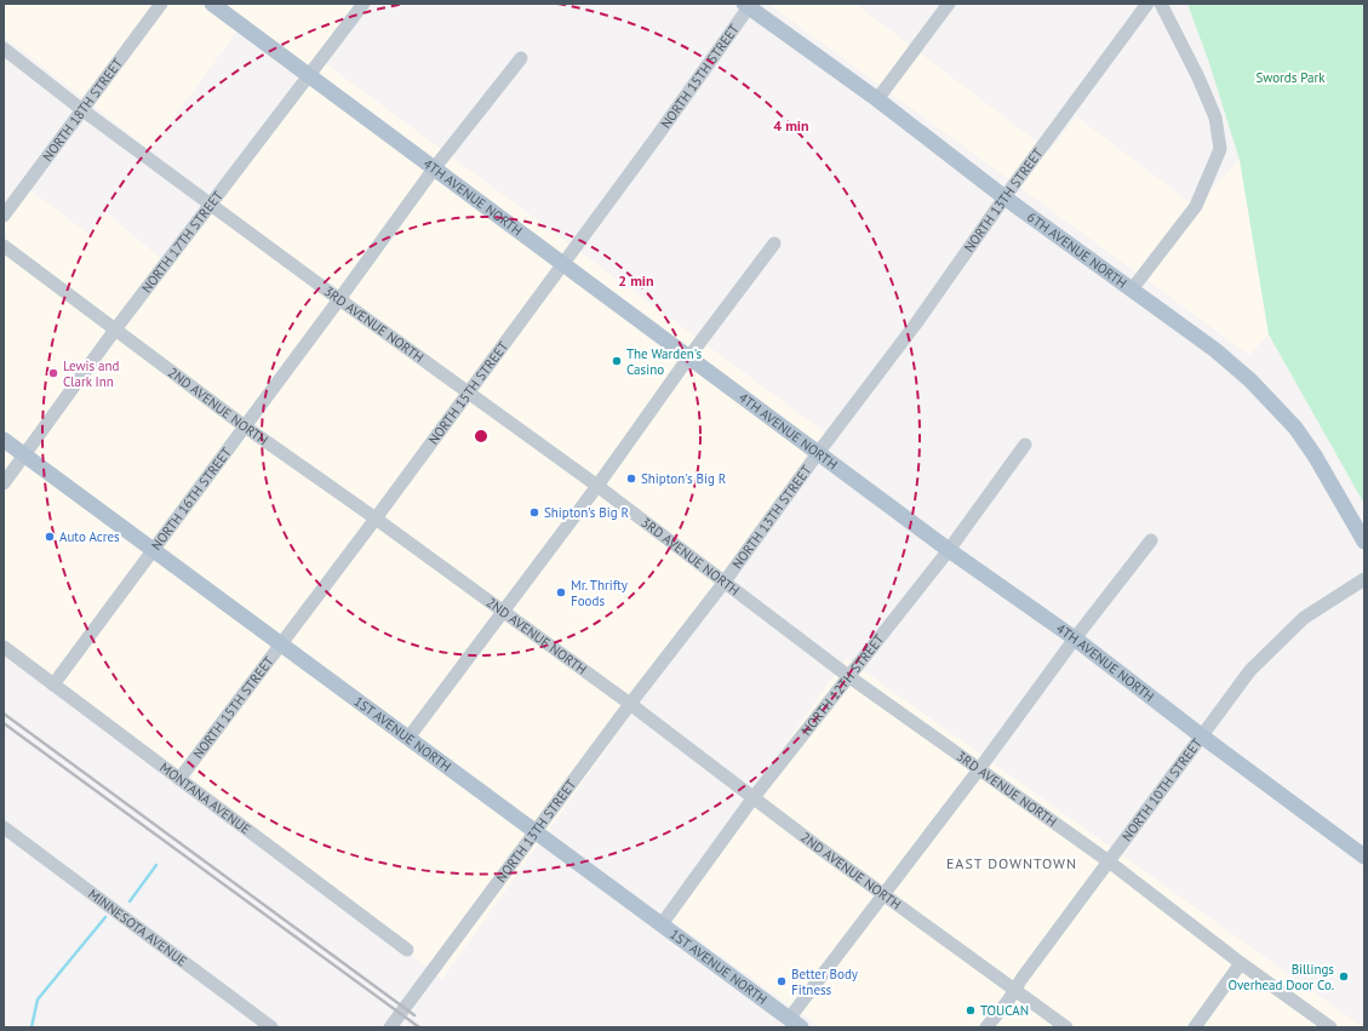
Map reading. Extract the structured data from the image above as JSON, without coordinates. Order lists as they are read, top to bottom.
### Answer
{
  "streets": {
    "main road": ["4TH AVENUE NORTH", "6TH AVENUE NORTH", "1ST AVENUE NORTH"],
    "street": [
      "NORTH 15TH STREET",
      "NORTH 18TH STREET",
      "NORTH 13TH STREET",
      "NORTH 17TH STREET",
      "3RD AVENUE NORTH",
      "2ND AVENUE NORTH",
      "NORTH 16TH STREET",
      "NORTH 12TH STREET",
      "NORTH 10TH STREET",
      "MONTANA AVENUE",
      "MINNESOTA AVENUE"
    ]
  },
  "crossings": [
    ["NORTH 15TH STREET", "4TH AVENUE NORTH"],
    ["NORTH 15TH STREET", "6TH AVENUE NORTH"],
    ["NORTH 15TH STREET", "3RD AVENUE NORTH"],
    ["NORTH 15TH STREET", "2ND AVENUE NORTH"],
    ["NORTH 15TH STREET", "1ST AVENUE NORTH"],
    ["NORTH 15TH STREET", "MONTANA AVENUE"],
    ["NORTH 18TH STREET", "3RD AVENUE NORTH"],
    ["4TH AVENUE NORTH", "NORTH 13TH STREET"],
    ["4TH AVENUE NORTH", "NORTH 17TH STREET"],
    ["4TH AVENUE NORTH", "NORTH 16TH STREET"],
    ["4TH AVENUE NORTH", "NORTH 12TH STREET"],
    ["4TH AVENUE NORTH", "NORTH 10TH STREET"],
    ["NORTH 13TH STREET", "6TH AVENUE NORTH"],
    ["NORTH 13TH STREET", "3RD AVENUE NORTH"],
    ["NORTH 13TH STREET", "2ND AVENUE NORTH"],
    ["NORTH 13TH STREET", "1ST AVENUE NORTH"],
    ["NORTH 17TH STREET", "3RD AVENUE NORTH"],
    ["NORTH 17TH STREET", "2ND AVENUE NORTH"],
    ["NORTH 17TH STREET", "1ST AVENUE NORTH"],
    ["3RD AVENUE NORTH", "NORTH 16TH STREET"],
    ["3RD AVENUE NORTH", "NORTH 12TH STREET"],
    ["3RD AVENUE NORTH", "NORTH 10TH STREET"],
    ["2ND AVENUE NORTH", "NORTH 16TH STREET"],
    ["2ND AVENUE NORTH", "NORTH 12TH STREET"],
    ["2ND AVENUE NORTH", "NORTH 10TH STREET"],
    ["NORTH 16TH STREET", "1ST AVENUE NORTH"],
    ["NORTH 16TH STREET", "MONTANA AVENUE"],
    ["NORTH 12TH STREET", "1ST AVENUE NORTH"]
  ],
  "districts": ["EAST DOWNTOWN"],
  "parks": ["Swords Park"],
  "places": [
    "The Warden's Casino",
    "Lewis and Clark Inn",
    "Shipton's Big R",
    "Shipton’s Big R",
    "Auto Acres",
    "Mr. Thrifty Foods",
    "Billings Overhead Door Co.",
    "Better Body Fitness",
    "TOUCAN"
  ],
  "rings": ["4 min", "2 min"]
}
